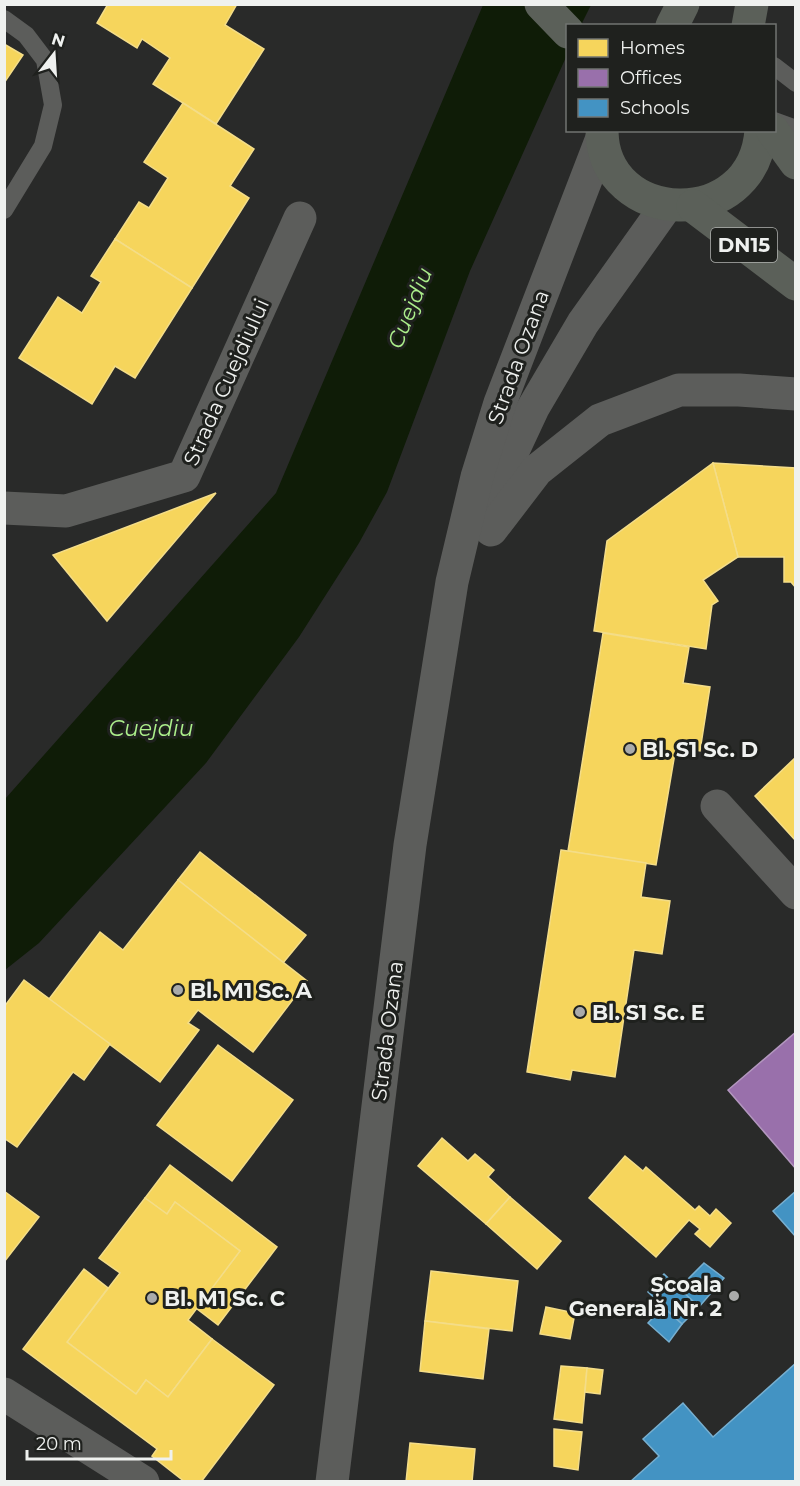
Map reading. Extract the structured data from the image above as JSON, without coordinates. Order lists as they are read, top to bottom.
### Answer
{
  "streets": {
    "main road": ["DN15"],
    "street": ["Strada Ozana", "Strada Cuejdiului"]
  },
  "crossings": [
    ["DN15", "Strada Ozana"]
  ],
  "water": ["Cuejdiu"],
  "places": [
    "Bl. S1 Sc. D",
    "Bl. M1 Sc. A",
    "Bl. S1 Sc. E",
    "Școala Generală Nr. 2",
    "Bl. M1 Sc. C"
  ],
  "legend": ["Homes", "Offices", "Schools"],
  "scale_bar": "20 m",
  "north": "top"
}
